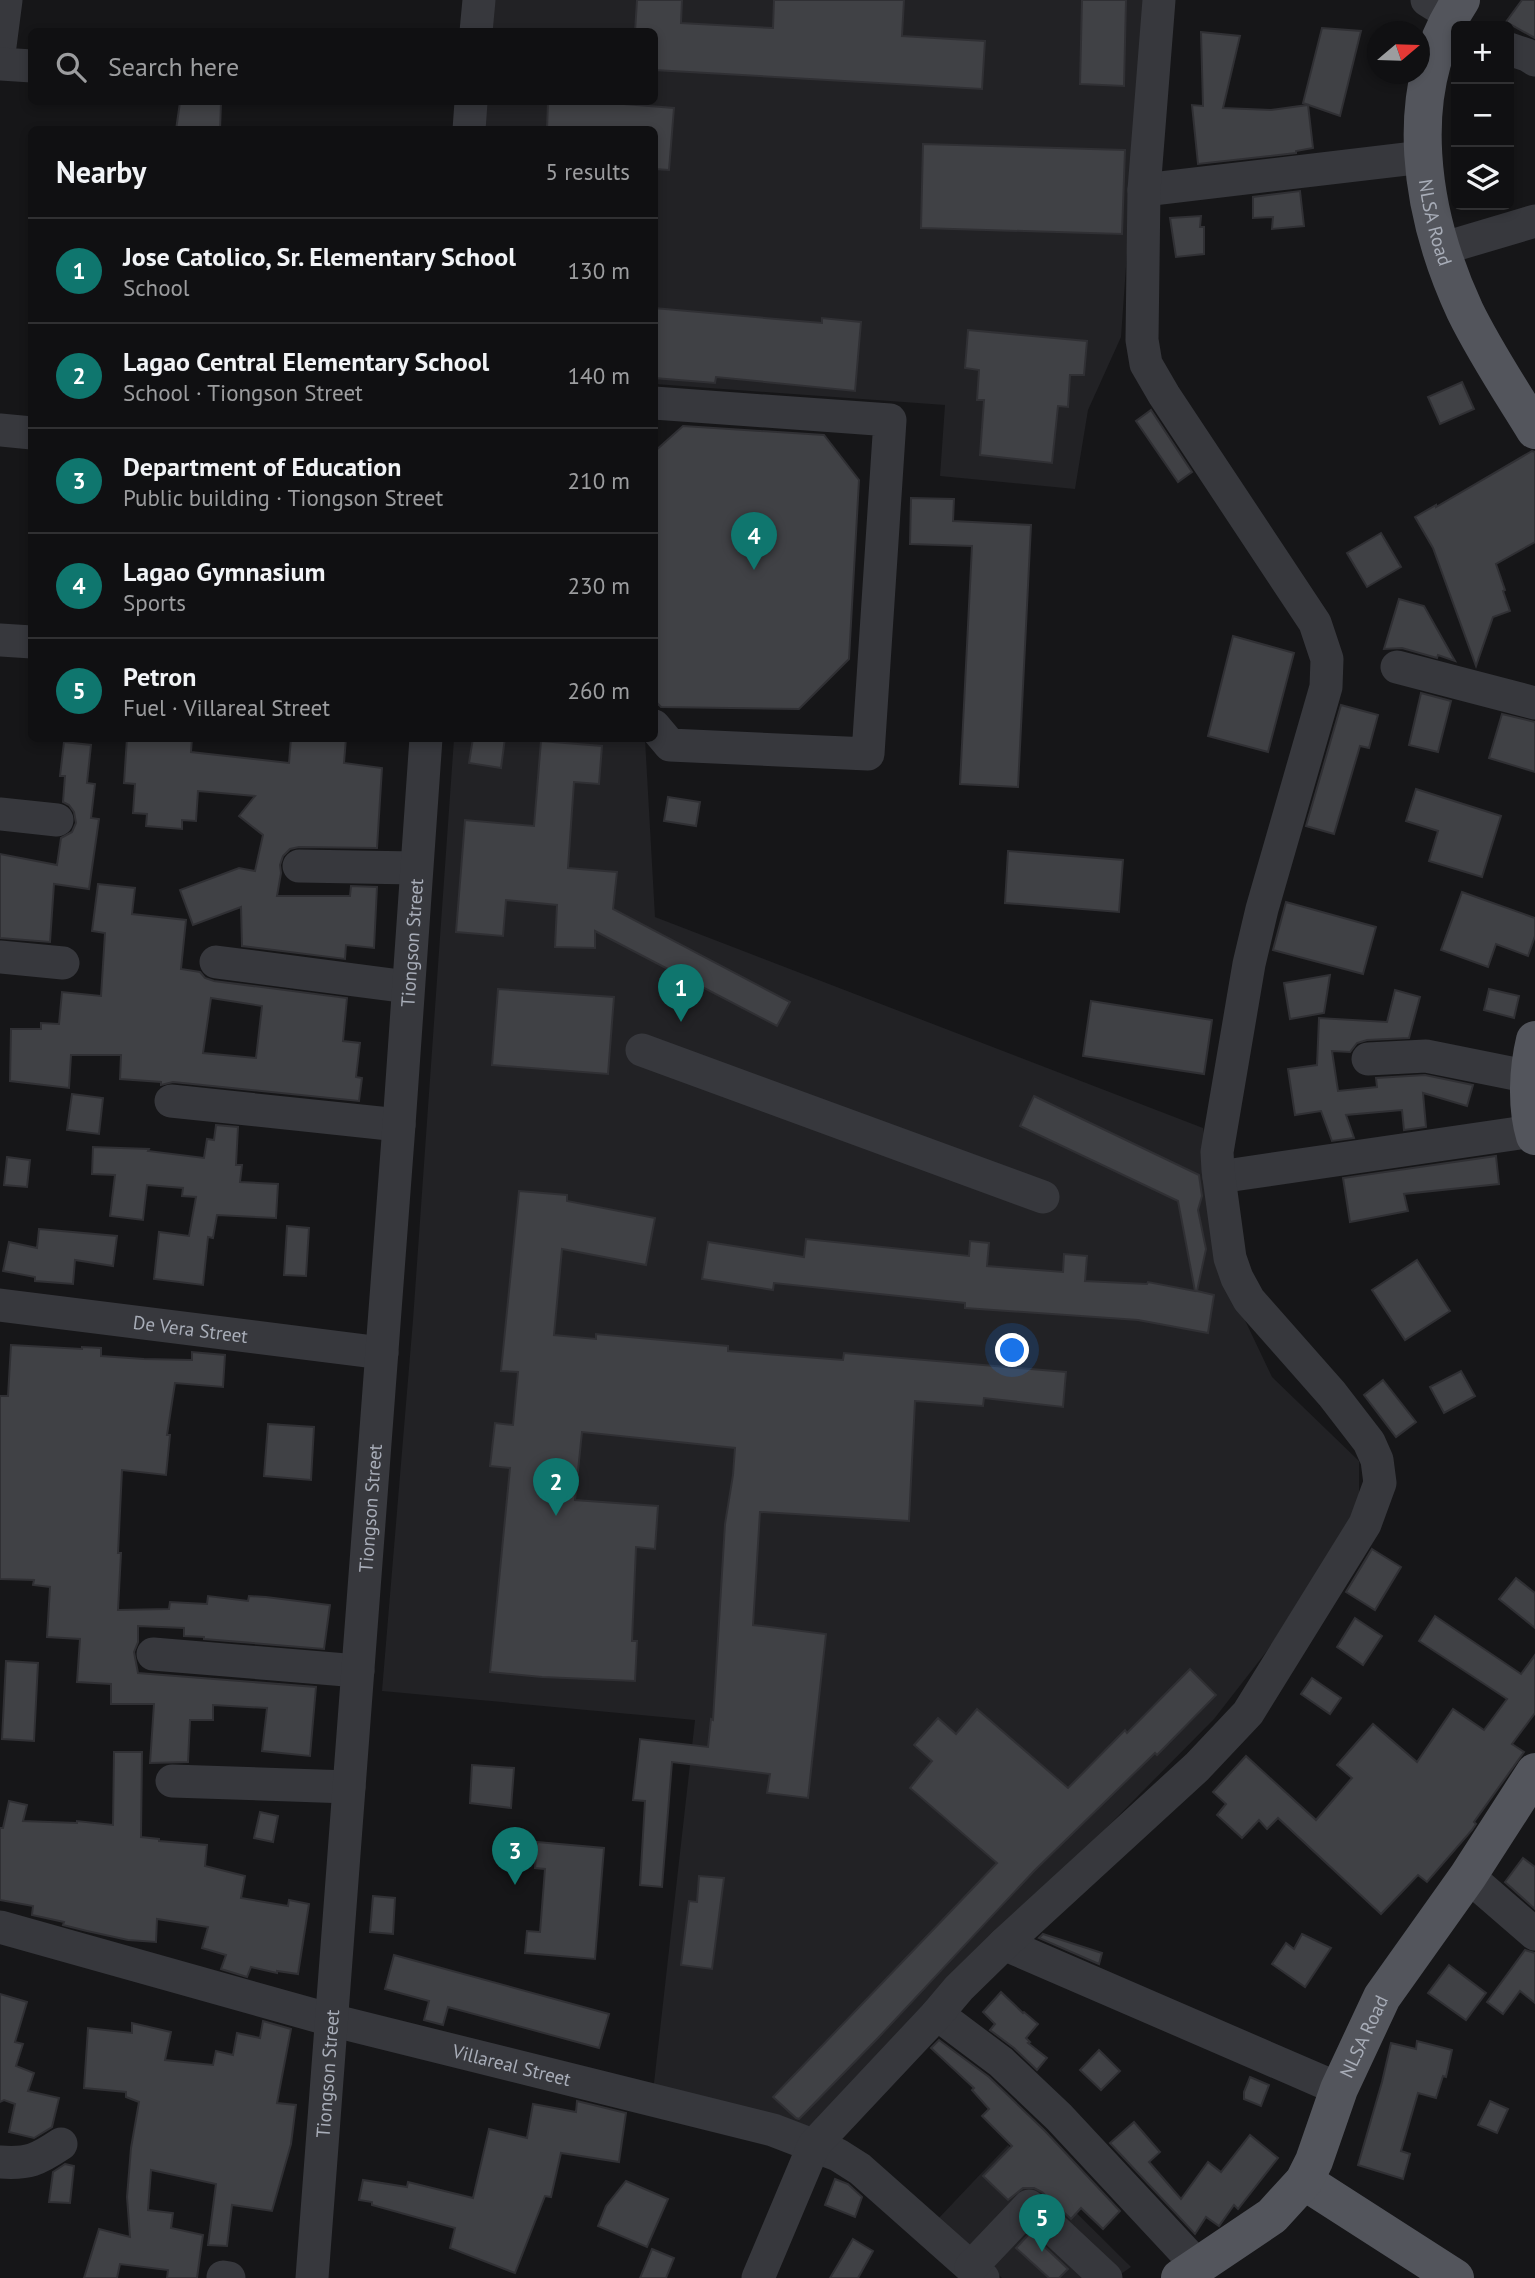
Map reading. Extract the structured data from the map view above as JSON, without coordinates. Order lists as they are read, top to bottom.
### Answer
{
  "streets": {
    "main road": ["NLSA Road"],
    "street": ["Tiongson Street", "De Vera Street", "Villareal Street"]
  },
  "crossings": [
    ["Tiongson Street", "De Vera Street"],
    ["Tiongson Street", "Villareal Street"]
  ],
  "north": "right",
  "page": {
    "map_buttons": ["+", "−"],
    "search": "Search here",
    "heading": ["Nearby", "5 results"],
    "list": [
      {
        "mark": "1",
        "name": "Jose Catolico, Sr. Elementary School",
        "note": "School",
        "value": "130 m"
      },
      {
        "mark": "2",
        "name": "Lagao Central Elementary School",
        "note": "School · Tiongson Street",
        "value": "140 m"
      },
      {
        "mark": "3",
        "name": "Department of Education",
        "note": "Public building · Tiongson Street",
        "value": "210 m"
      },
      {
        "mark": "4",
        "name": "Lagao Gymnasium",
        "note": "Sports",
        "value": "230 m"
      },
      {
        "mark": "5",
        "name": "Petron",
        "note": "Fuel · Villareal Street",
        "value": "260 m"
      }
    ],
    "pins": [
      "4",
      "1",
      "2",
      "3",
      "5"
    ]
  }
}
